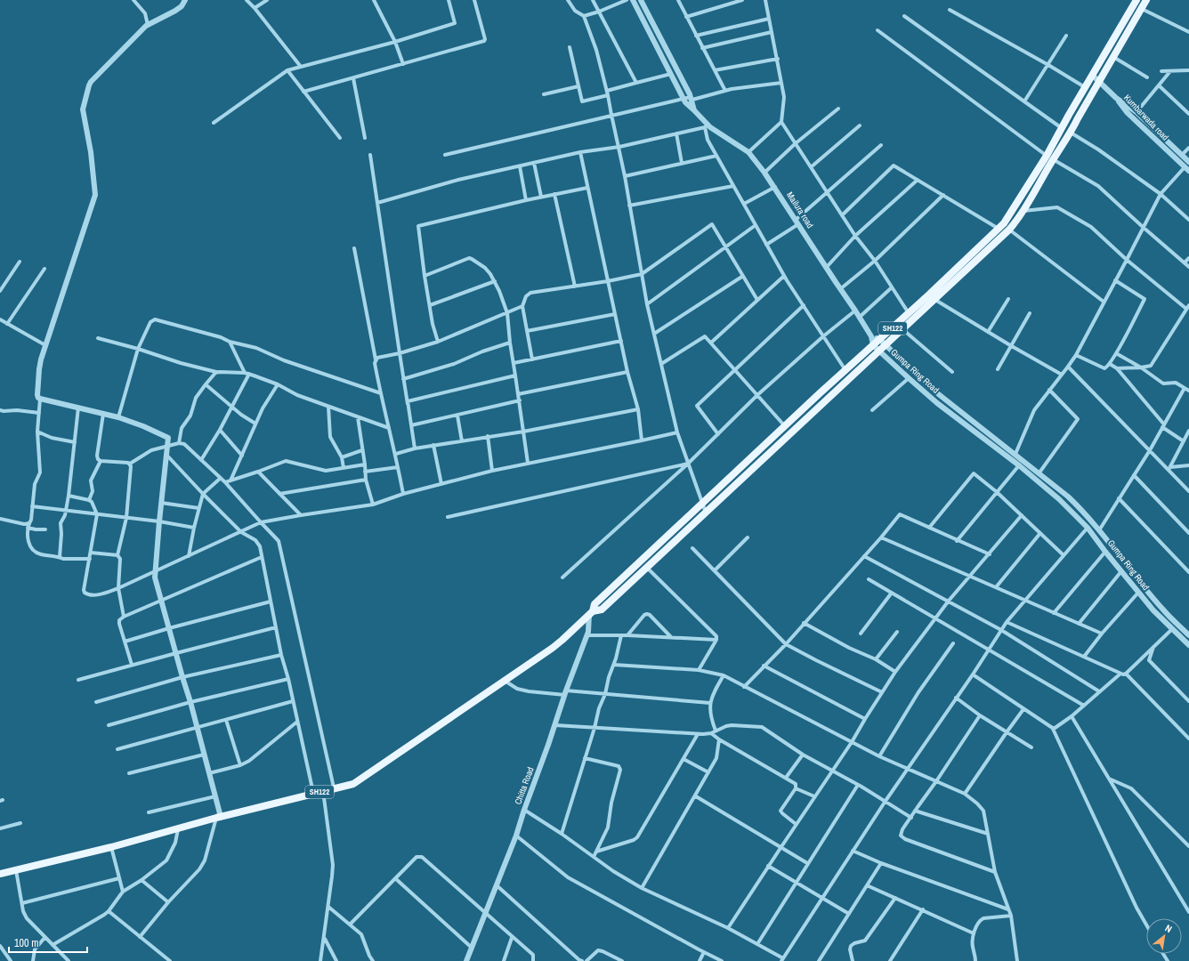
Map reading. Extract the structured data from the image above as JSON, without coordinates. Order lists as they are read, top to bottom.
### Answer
{
  "streets": {
    "main road": ["SH122"],
    "street": [
      "Kumbarwada road",
      "Mailura road",
      "Gumpa Ring Road",
      "Chitta Road"
    ]
  },
  "crossings": [
    ["Mailura road", "Gumpa Ring Road"],
    ["SH122", "Gumpa Ring Road"],
    ["SH122", "Chitta Road"]
  ],
  "scale_bar": "100 m",
  "north": "top right"
}
